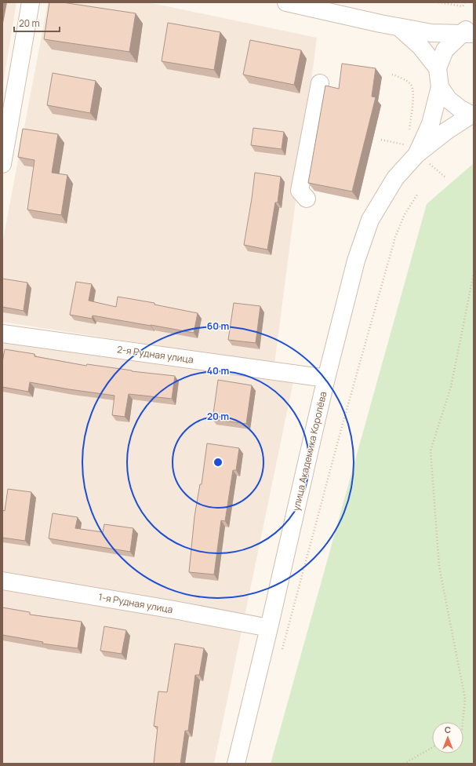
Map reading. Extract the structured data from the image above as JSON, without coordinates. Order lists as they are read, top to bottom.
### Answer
{
  "streets": {
    "street": ["2-я Рудная улица", "улица Академика Королёва", "1-я Рудная улица"]
  },
  "crossings": [
    ["2-я Рудная улица", "улица Академика Королёва"],
    ["улица Академика Королёва", "1-я Рудная улица"]
  ],
  "scale_bar": "20 m",
  "north": "top",
  "rings": ["60 m", "40 m", "20 m"]
}
